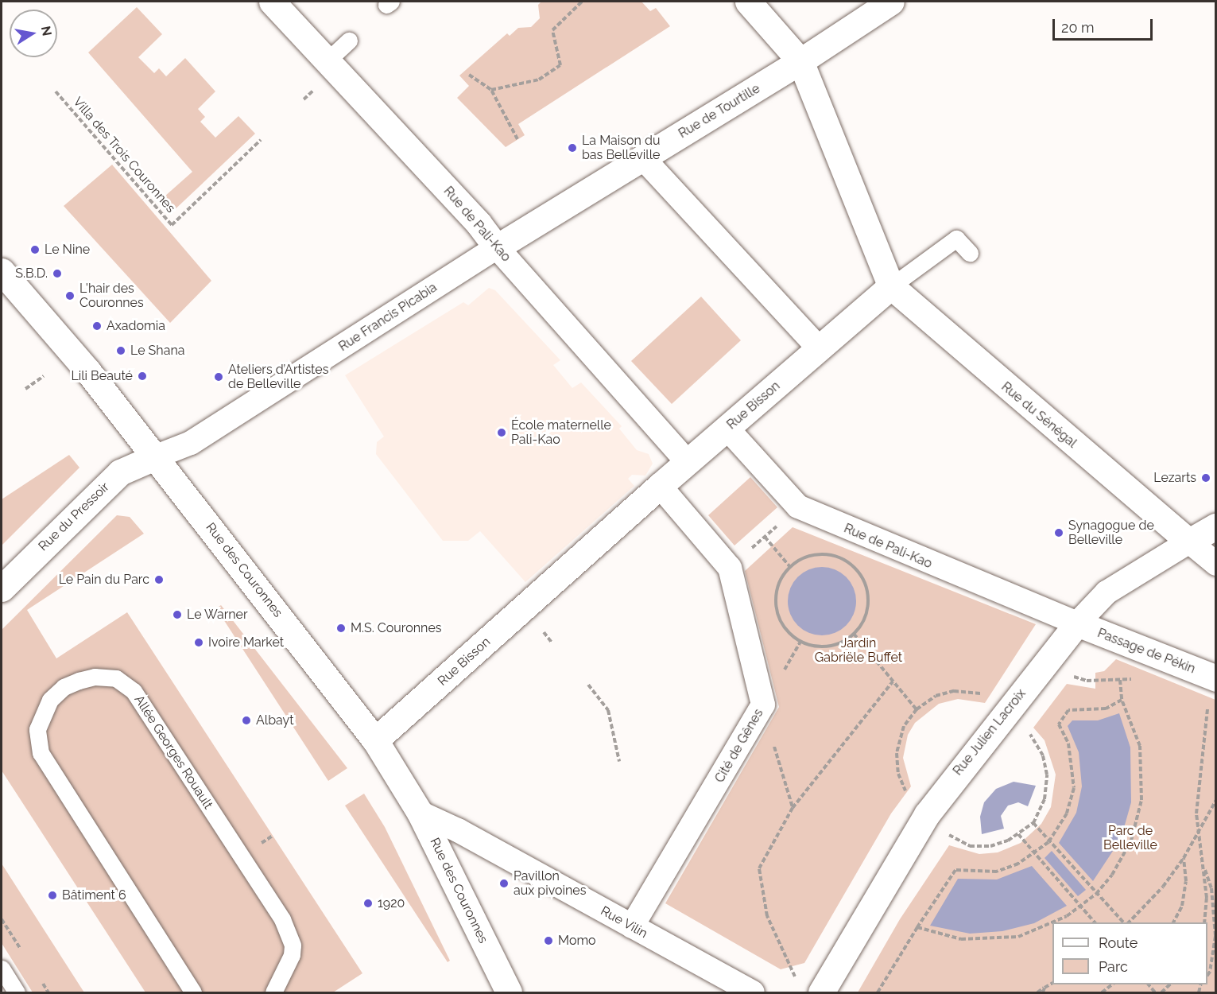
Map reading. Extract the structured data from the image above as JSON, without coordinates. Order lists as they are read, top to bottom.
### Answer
{
  "streets": {
    "street": [
      "Rue de Tourtille",
      "Rue de Pali-Kao",
      "Rue Francis Picabia",
      "Rue Bisson",
      "Rue du Sénégal",
      "Rue du Pressoir",
      "Rue des Couronnes",
      "Passage de Pékin",
      "Rue Julien Lacroix",
      "Cité de Gênes",
      "Rue Vilin"
    ],
    "lane": ["Allée Georges Rouault"],
    "path": ["Villa des Trois Couronnes"]
  },
  "crossings": [
    ["Rue de Tourtille", "Rue de Pali-Kao"],
    ["Rue de Tourtille", "Rue Francis Picabia"],
    ["Rue de Pali-Kao", "Rue Francis Picabia"],
    ["Rue de Pali-Kao", "Rue Bisson"],
    ["Rue de Pali-Kao", "Passage de Pékin"],
    ["Rue de Pali-Kao", "Rue Julien Lacroix"],
    ["Rue Francis Picabia", "Rue du Pressoir"],
    ["Rue Francis Picabia", "Rue des Couronnes"],
    ["Rue Bisson", "Rue du Sénégal"],
    ["Rue Bisson", "Rue des Couronnes"],
    ["Rue Bisson", "Cité de Gênes"],
    ["Rue du Sénégal", "Rue Julien Lacroix"],
    ["Rue du Pressoir", "Rue des Couronnes"],
    ["Rue des Couronnes", "Rue Vilin"],
    ["Passage de Pékin", "Rue Julien Lacroix"],
    ["Cité de Gênes", "Rue Vilin"]
  ],
  "parks": ["Jardin Gabriële Buffet", "Parc de Belleville"],
  "places": [
    "La Maison du bas Belleville",
    "Le Nine",
    "S.B.D.",
    "L'hair des Couronnes",
    "Axadomia",
    "Le Shana",
    "Lili Beauté",
    "Ateliers d’Artistes de Belleville",
    "École maternelle Pali-Kao",
    "Lezarts",
    "Synagogue de Belleville",
    "Le Pain du Parc",
    "Le Warner",
    "M.S. Couronnes",
    "Ivoire Market",
    "Albayt",
    "Pavillon aux pivoines",
    "Bâtiment 6",
    "1920",
    "Momo"
  ],
  "legend": ["Route", "Parc"],
  "scale_bar": "20 m",
  "north": "right"
}
